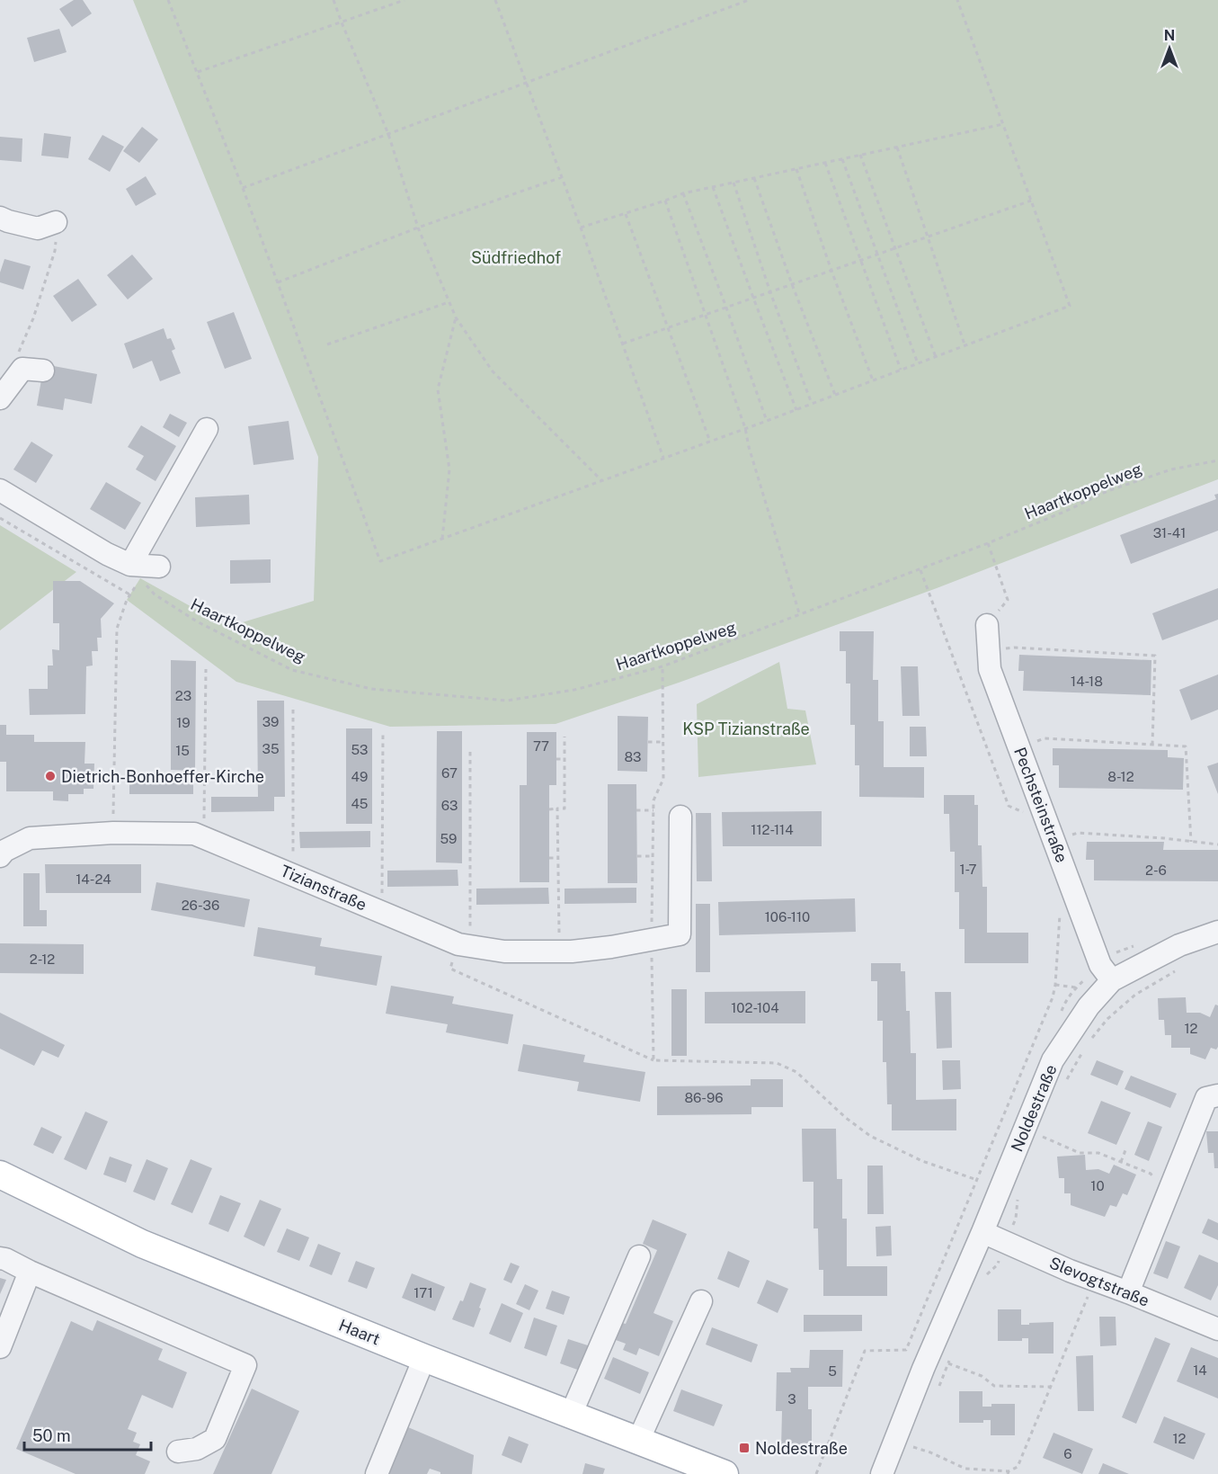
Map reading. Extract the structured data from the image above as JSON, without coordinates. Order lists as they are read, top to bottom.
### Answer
{
  "streets": {
    "main road": ["Haart"],
    "street": [
      "Pechsteinstraße",
      "Tizianstraße",
      "Noldestraße",
      "Slevogtstraße"
    ],
    "path": ["Haartkoppelweg"]
  },
  "crossings": [
    ["Pechsteinstraße", "Noldestraße"],
    ["Noldestraße", "Slevogtstraße"]
  ],
  "parks": ["Südfriedhof", "KSP Tizianstraße"],
  "places": {
    "other": ["Dietrich-Bonhoeffer-Kirche"],
    "transit": ["Noldestraße"]
  },
  "house_numbers": [
    "31-41",
    "14-18",
    "23",
    "39",
    "19",
    "77",
    "35",
    "53",
    "15",
    "83",
    "67",
    "49",
    "8-12",
    "45",
    "63",
    "112-114",
    "59",
    "1-7",
    "2-6",
    "14-24",
    "26-36",
    "106-110",
    "2-12",
    "102-104",
    "12",
    "86-96",
    "10",
    "171",
    "14",
    "5",
    "3",
    "12",
    "6"
  ],
  "scale_bar": "50 m",
  "north": "top"
}
